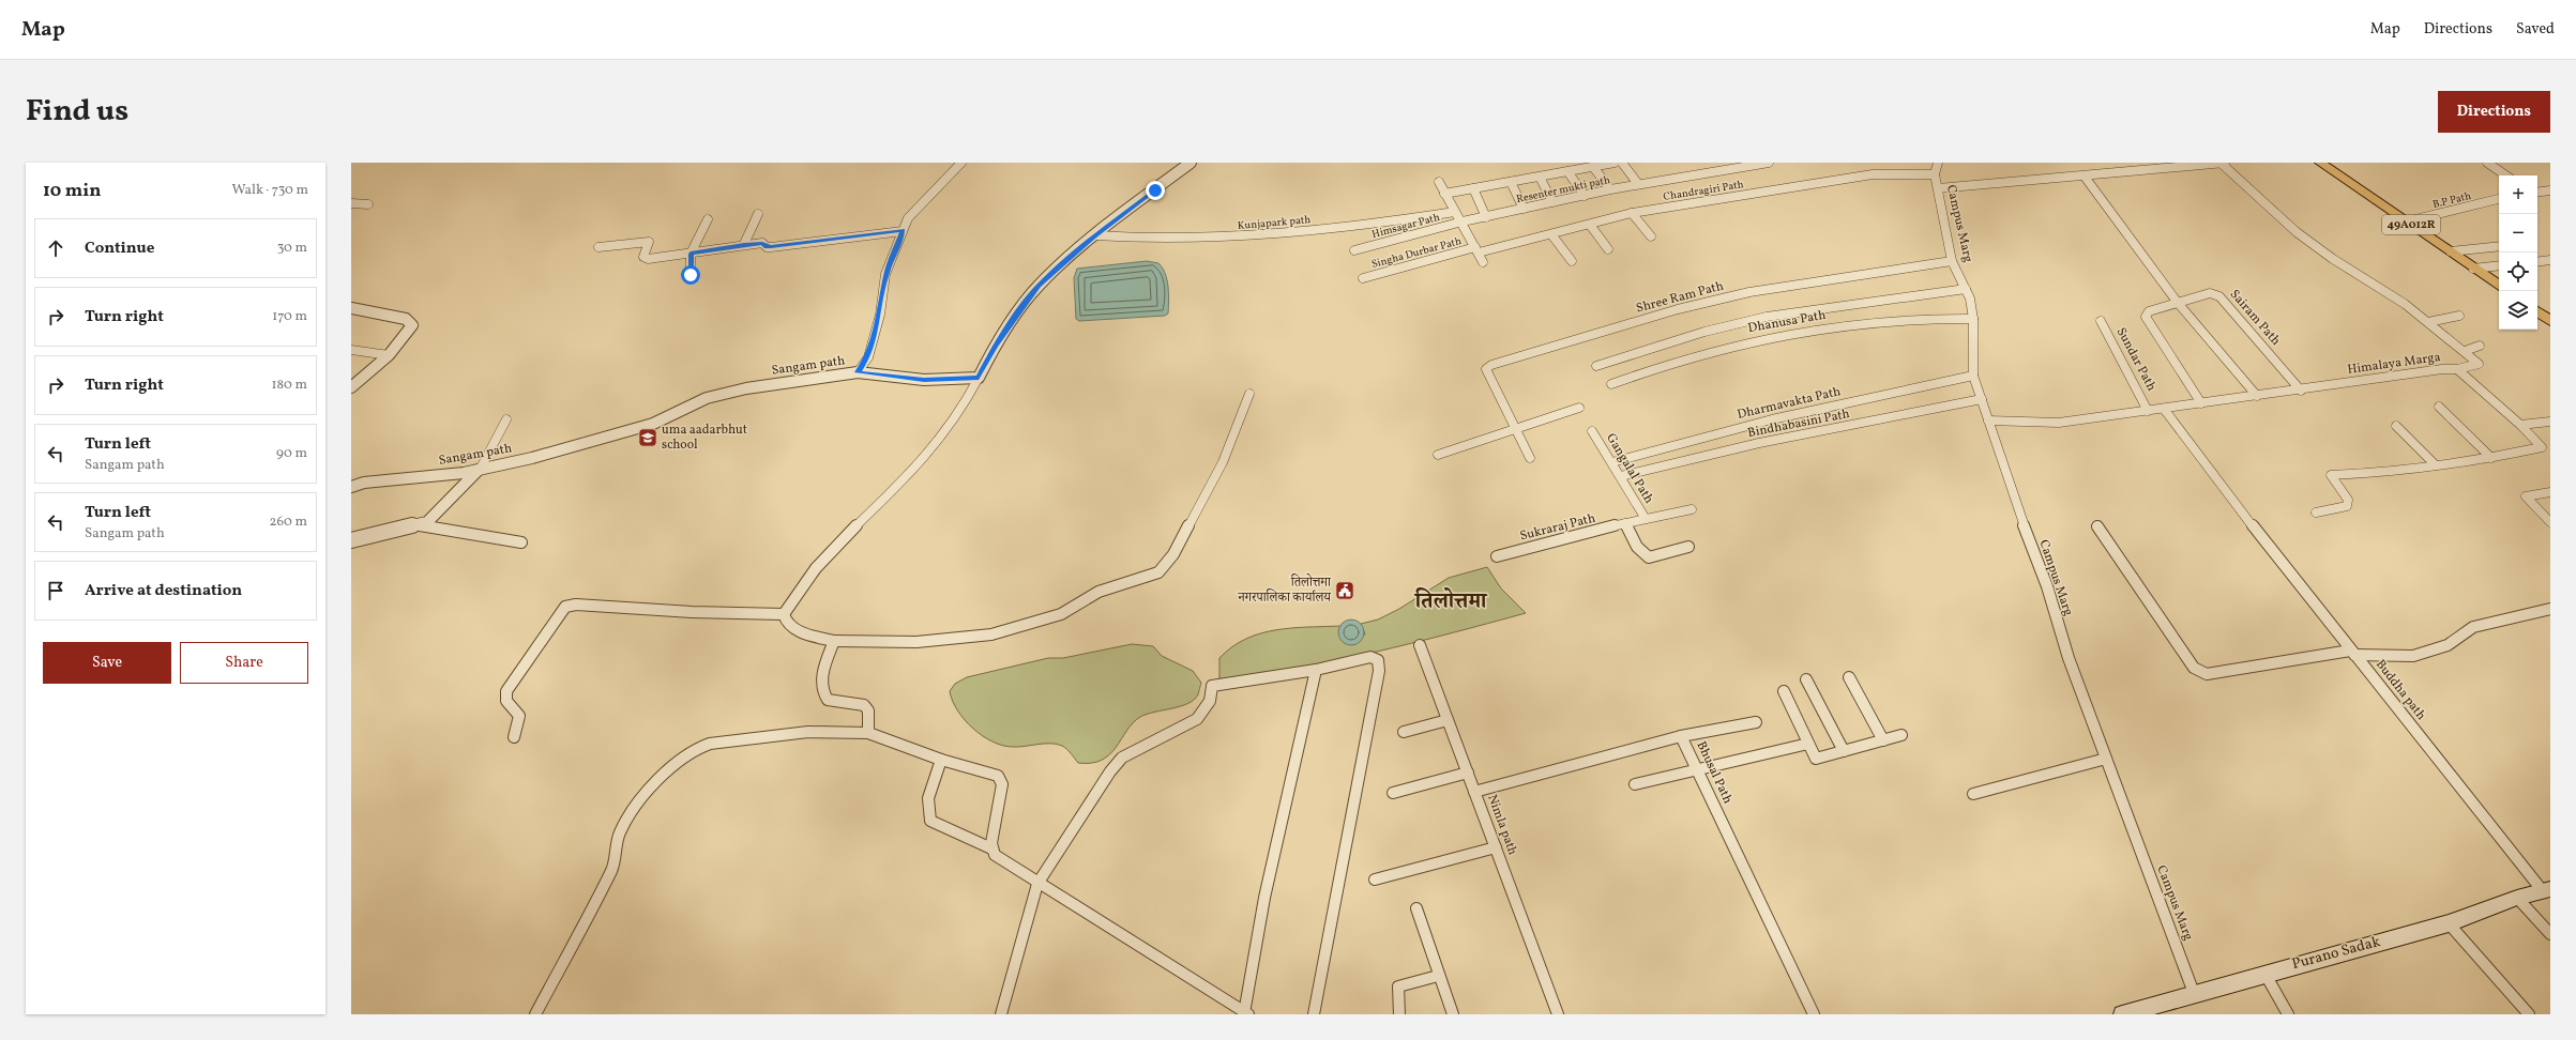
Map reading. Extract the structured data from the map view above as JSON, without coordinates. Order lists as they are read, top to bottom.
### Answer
{
  "streets": {
    "main road": ["49A012R", "Purano Sadak"],
    "street": [
      "Resenter mukti path",
      "Chandragiri Path",
      "B.P Path",
      "Kunjapark path",
      "Campus Marg",
      "Himsagar Path",
      "Singha Durbar Path",
      "Shree Ram Path",
      "Sairam Path",
      "Dhanusa Path",
      "Sundar Path",
      "Himalaya Marga",
      "Sangam path",
      "Dharmavakta Path",
      "Bindhabasini Path",
      "Gangalal Path",
      "Sukraraj Path",
      "Buddha path",
      "Bhusal Path",
      "Nimla path"
    ]
  },
  "crossings": [
    ["Resenter mukti path", "Himsagar Path"],
    ["Chandragiri Path", "Campus Marg"],
    ["Chandragiri Path", "Singha Durbar Path"],
    ["B.P Path", "49A012R"],
    ["Campus Marg", "Shree Ram Path"],
    ["Campus Marg", "Dhanusa Path"],
    ["Campus Marg", "Himalaya Marga"],
    ["Campus Marg", "Dharmavakta Path"],
    ["Campus Marg", "Bindhabasini Path"],
    ["Campus Marg", "Purano Sadak"],
    ["Sairam Path", "Himalaya Marga"],
    ["Sundar Path", "Himalaya Marga"],
    ["Himalaya Marga", "Buddha path"],
    ["Dharmavakta Path", "Gangalal Path"],
    ["Bindhabasini Path", "Gangalal Path"],
    ["Gangalal Path", "Sukraraj Path"],
    ["Buddha path", "Purano Sadak"],
    ["Bhusal Path", "Nimla path"]
  ],
  "districts": ["तिलोत्तमा"],
  "places": {
    "school or university": ["uma aadarbhut school"],
    "public building": ["तिलोत्तमा नगरपालिका कार्यालय"]
  },
  "page": {
    "header": "Map",
    "nav": ["Map", "Directions", "Saved"],
    "title": "Find us",
    "buttons": [
      "Directions",
      ["Save", "Share"]
    ],
    "heading": ["10 min", "Walk · 730 m"],
    "map_buttons": ["+", "−"],
    "list": [
      ["Continue", "30 m"],
      ["Turn right", "170 m"],
      ["Turn right", "180 m"],
      ["Turn left", "Sangam path", "90 m"],
      ["Turn left", "Sangam path", "260 m"],
      "Arrive at destination"
    ]
  }
}
